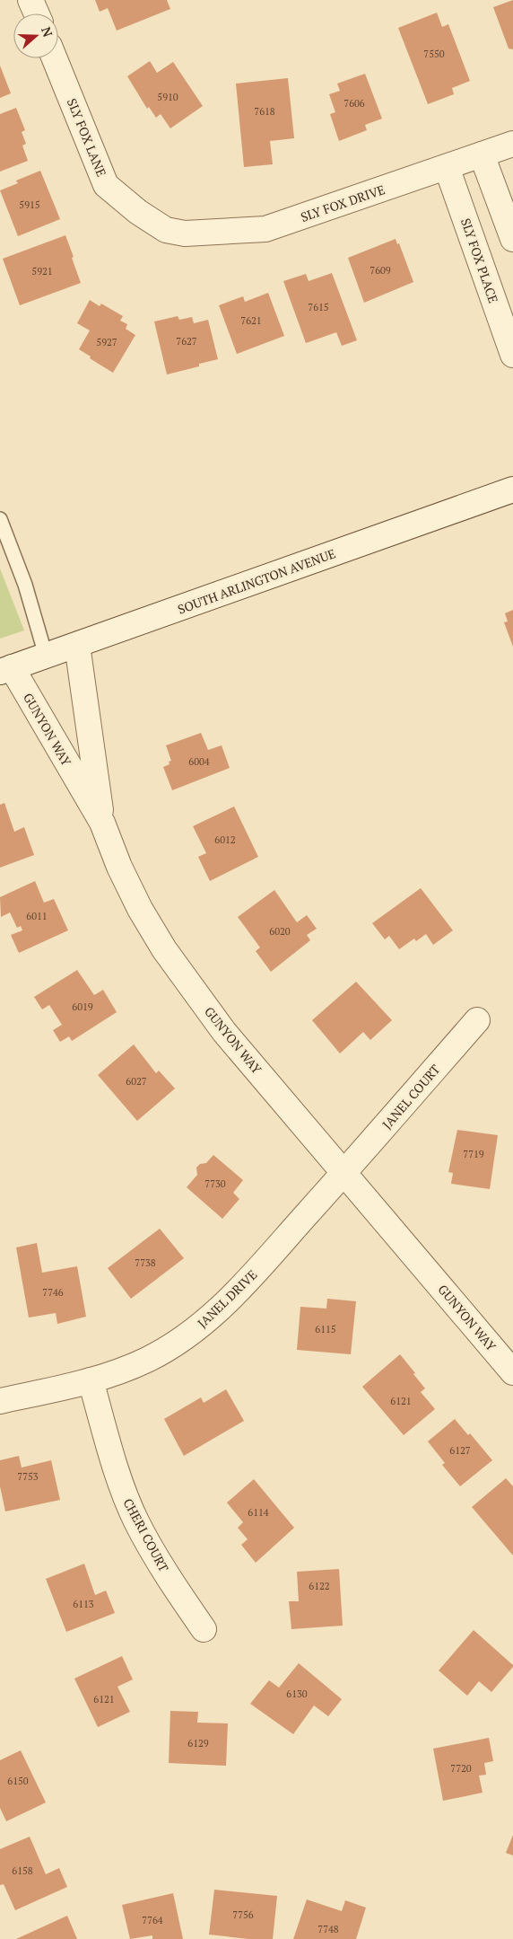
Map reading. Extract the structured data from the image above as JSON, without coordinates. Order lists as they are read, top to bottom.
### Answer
{
  "streets": {
    "street": [
      "SLY FOX LANE",
      "SLY FOX DRIVE",
      "SLY FOX PLACE",
      "SOUTH ARLINGTON AVENUE",
      "GUNYON WAY",
      "JANEL COURT",
      "JANEL DRIVE",
      "CHERI COURT"
    ]
  },
  "crossings": [
    ["SLY FOX LANE", "SLY FOX DRIVE"],
    ["SLY FOX DRIVE", "SLY FOX PLACE"],
    ["SOUTH ARLINGTON AVENUE", "GUNYON WAY"],
    ["GUNYON WAY", "JANEL COURT"],
    ["GUNYON WAY", "JANEL DRIVE"],
    ["JANEL COURT", "JANEL DRIVE"],
    ["JANEL DRIVE", "CHERI COURT"]
  ],
  "house_numbers": [
    "7550",
    "5910",
    "7606",
    "7618",
    "5915",
    "7609",
    "5921",
    "7615",
    "7621",
    "7627",
    "5927",
    "6004",
    "6012",
    "6011",
    "6020",
    "6019",
    "6027",
    "7719",
    "7730",
    "7738",
    "7746",
    "6115",
    "6121",
    "6127",
    "7753",
    "6114",
    "6122",
    "6113",
    "6130",
    "6121",
    "6129",
    "7720",
    "6150",
    "6158",
    "7756",
    "7764",
    "7748"
  ],
  "north": "right"
}
